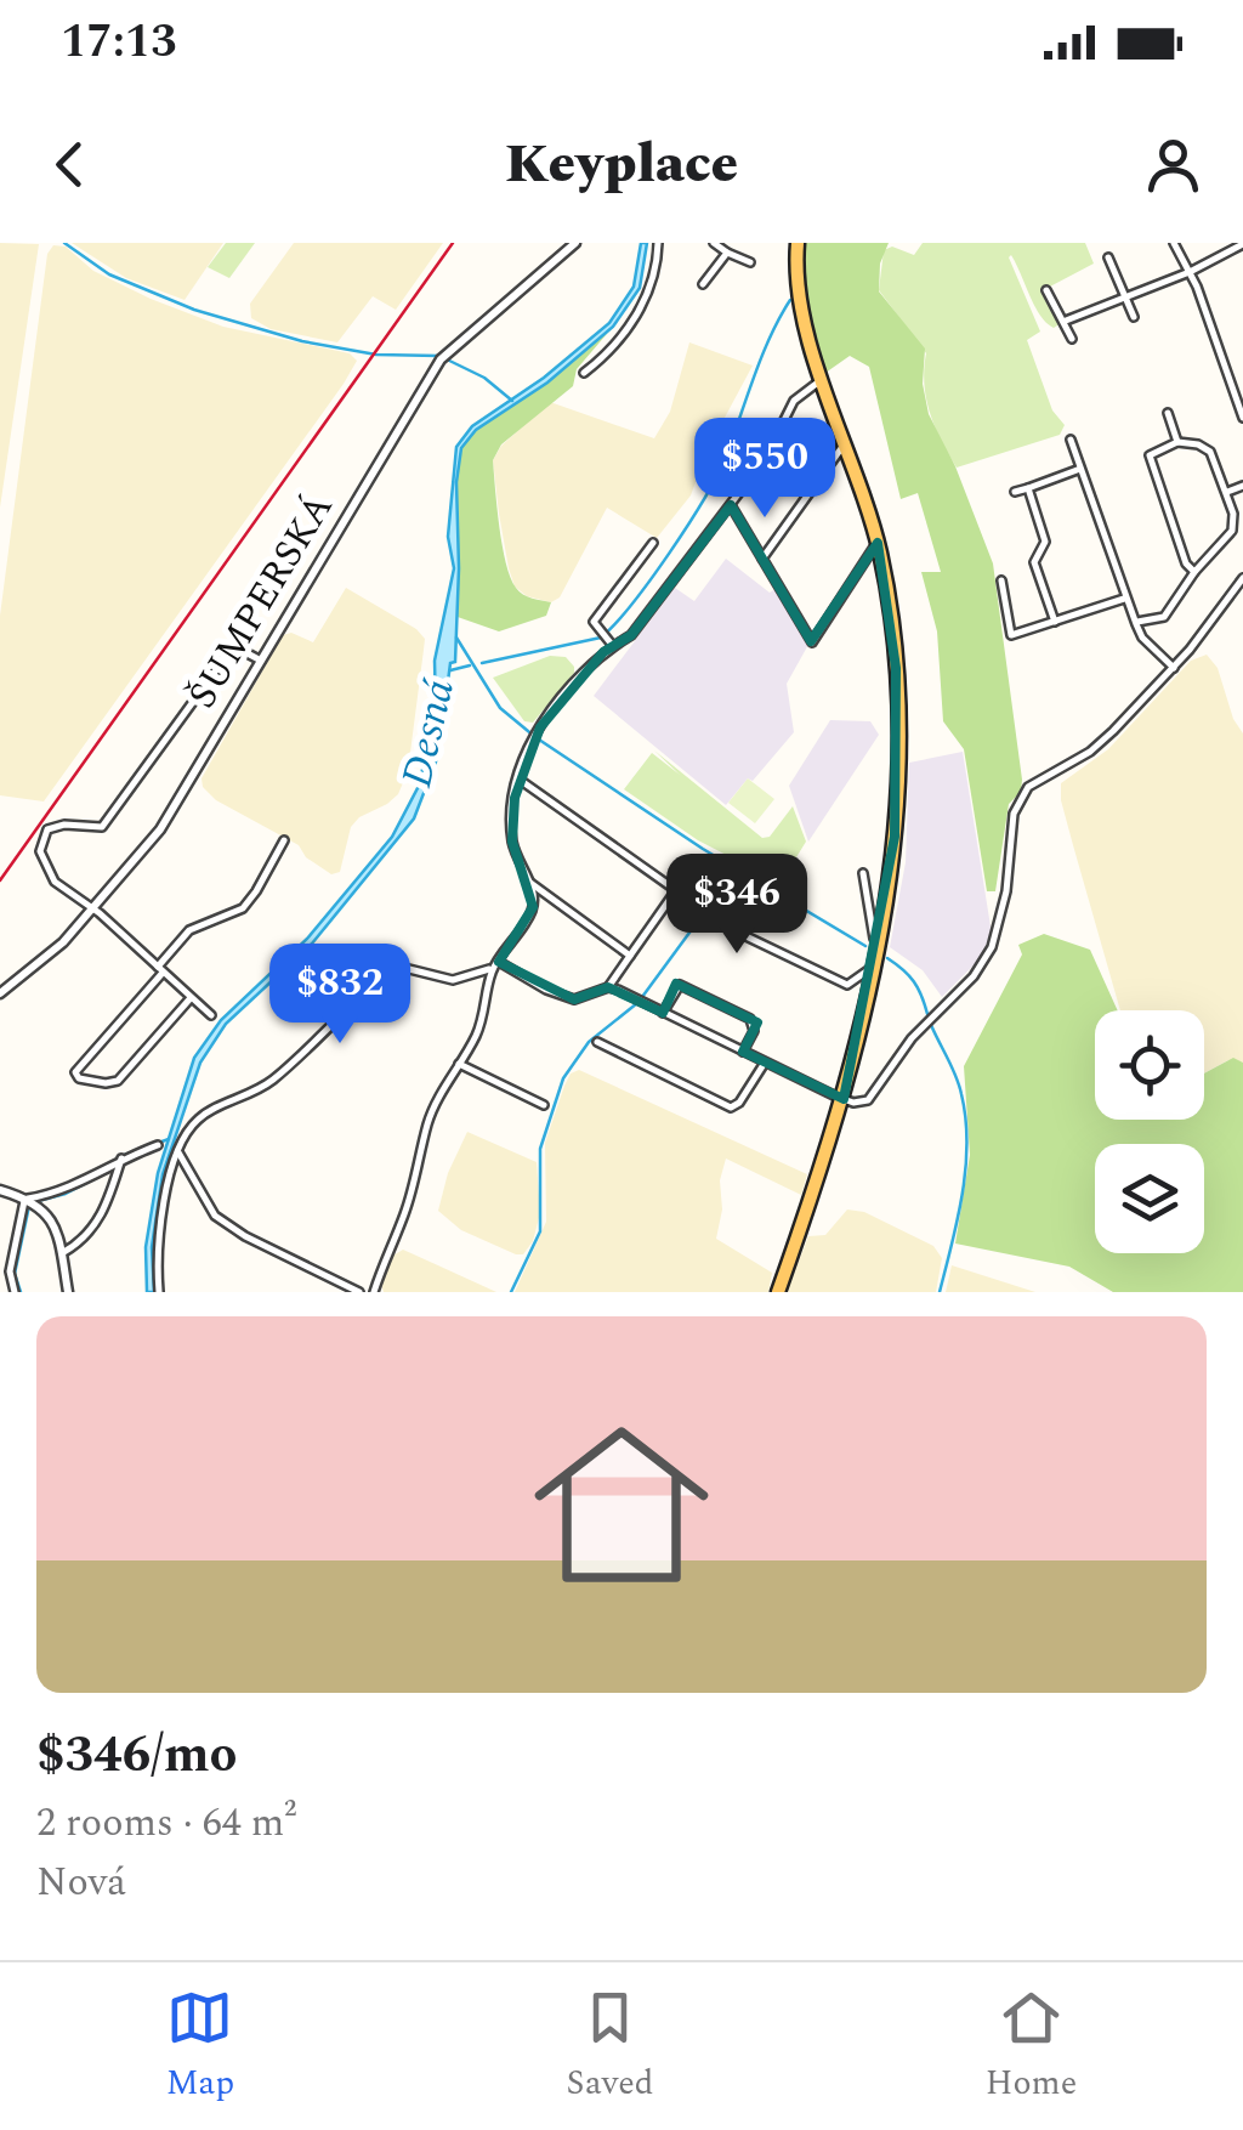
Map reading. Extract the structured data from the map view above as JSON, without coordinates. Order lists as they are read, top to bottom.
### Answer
{
  "streets": {
    "street": ["ŠUMPERSKÁ"]
  },
  "water": ["Desná"],
  "page": {
    "status": "17:13",
    "header": "Keyplace",
    "price": ["$550", "$346", "$832"],
    "list": [
      {
        "name": "$346/mo",
        "note": "2 rooms · 64 m² · Nová"
      }
    ],
    "tabs": ["Map", "Saved", "Home"]
  }
}
